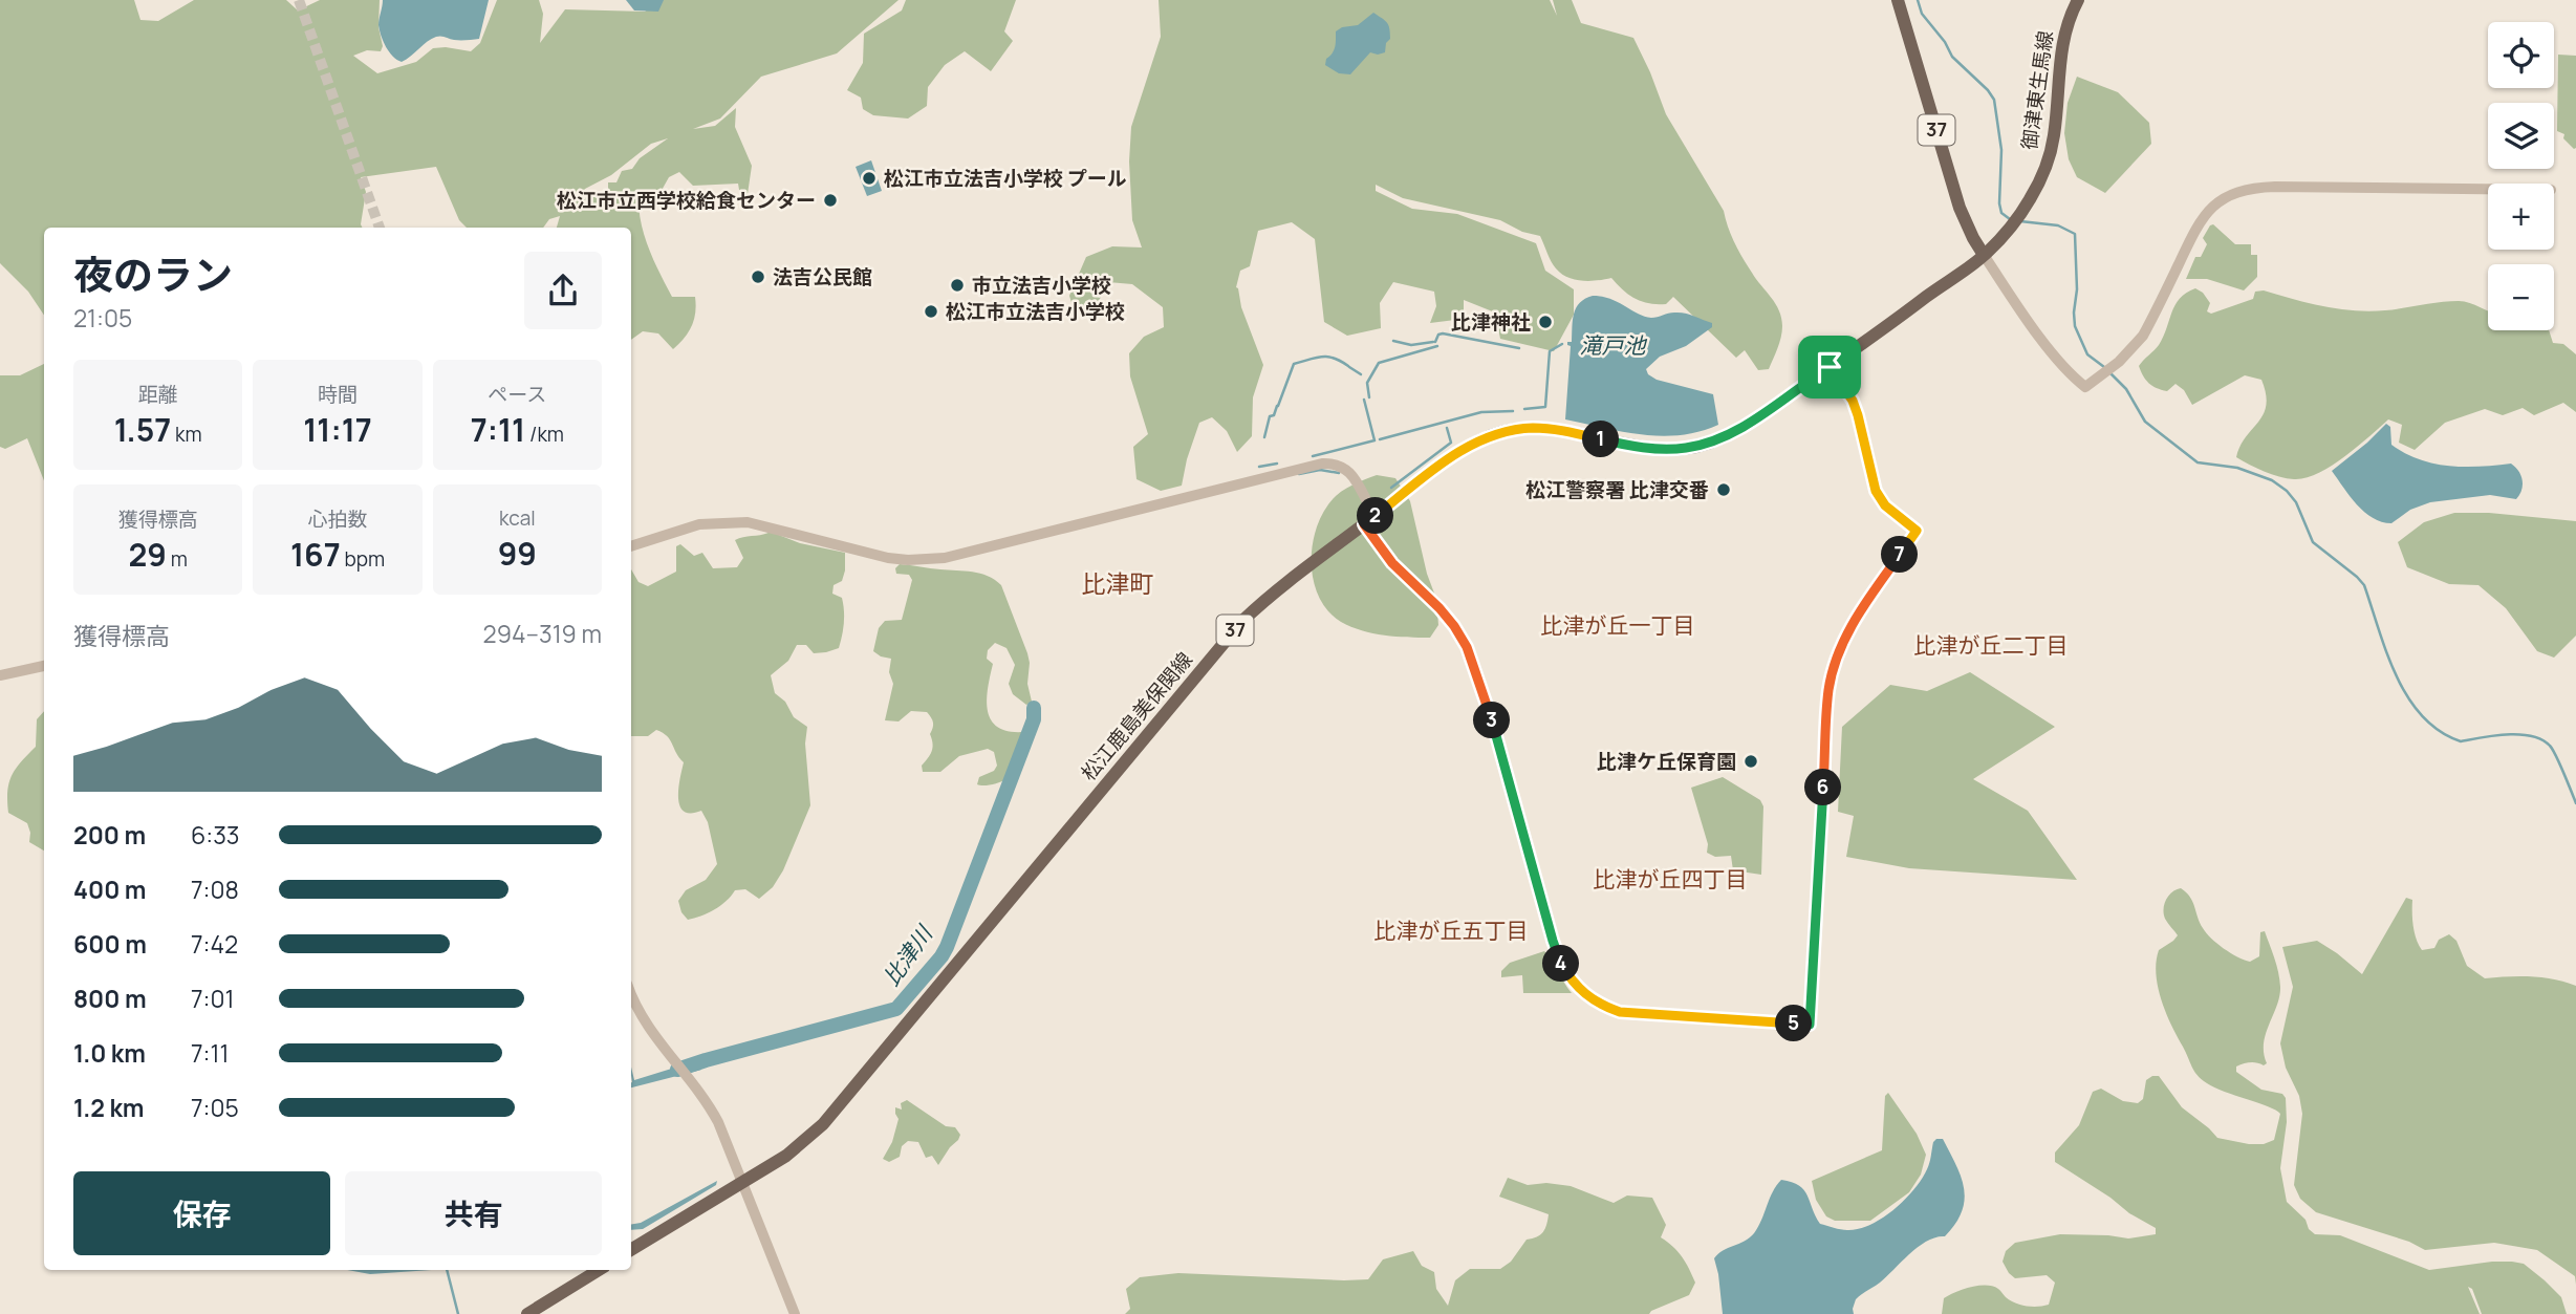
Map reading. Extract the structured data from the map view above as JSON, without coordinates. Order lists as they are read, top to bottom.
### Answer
{
  "streets": {
    "main road": ["御津東生馬線", "37", "松江鹿島美保関線"]
  },
  "crossings": [
    ["御津東生馬線", "37"],
    ["御津東生馬線", "松江鹿島美保関線"],
    ["37", "松江鹿島美保関線"]
  ],
  "districts": [
    "比津町",
    "比津が丘一丁目",
    "比津が丘二丁目",
    "比津が丘四丁目",
    "比津が丘五丁目"
  ],
  "water": ["滝戸池", "比津川"],
  "places": [
    "松江市立法吉小学校 プール",
    "松江市立西学校給食センター",
    "法吉公民館",
    "市立法吉小学校",
    "松江市立法吉小学校",
    "比津神社",
    "松江警察署 比津交番",
    "比津ケ丘保育園"
  ],
  "page": {
    "map_buttons": ["+", "−"],
    "heading": ["夜のラン", "21:05"],
    "stats": [
      ["距離", "1.57 km"],
      ["時間", "11:17"],
      ["ペース", "7:11 /km"],
      ["獲得標高", "29 m"],
      ["心拍数", "167 bpm"],
      ["kcal", "99"]
    ],
    "pins": [
      "1",
      "2",
      "7",
      "3",
      "6",
      "4",
      "5"
    ],
    "chart": ["獲得標高", "294–319 m"],
    "list": [
      {
        "name": "200 m",
        "note": "6:33"
      },
      {
        "name": "400 m",
        "note": "7:08"
      },
      {
        "name": "600 m",
        "note": "7:42"
      },
      {
        "name": "800 m",
        "note": "7:01"
      },
      {
        "name": "1.0 km",
        "note": "7:11"
      },
      {
        "name": "1.2 km",
        "note": "7:05"
      }
    ],
    "buttons": ["保存", "共有"]
  }
}
